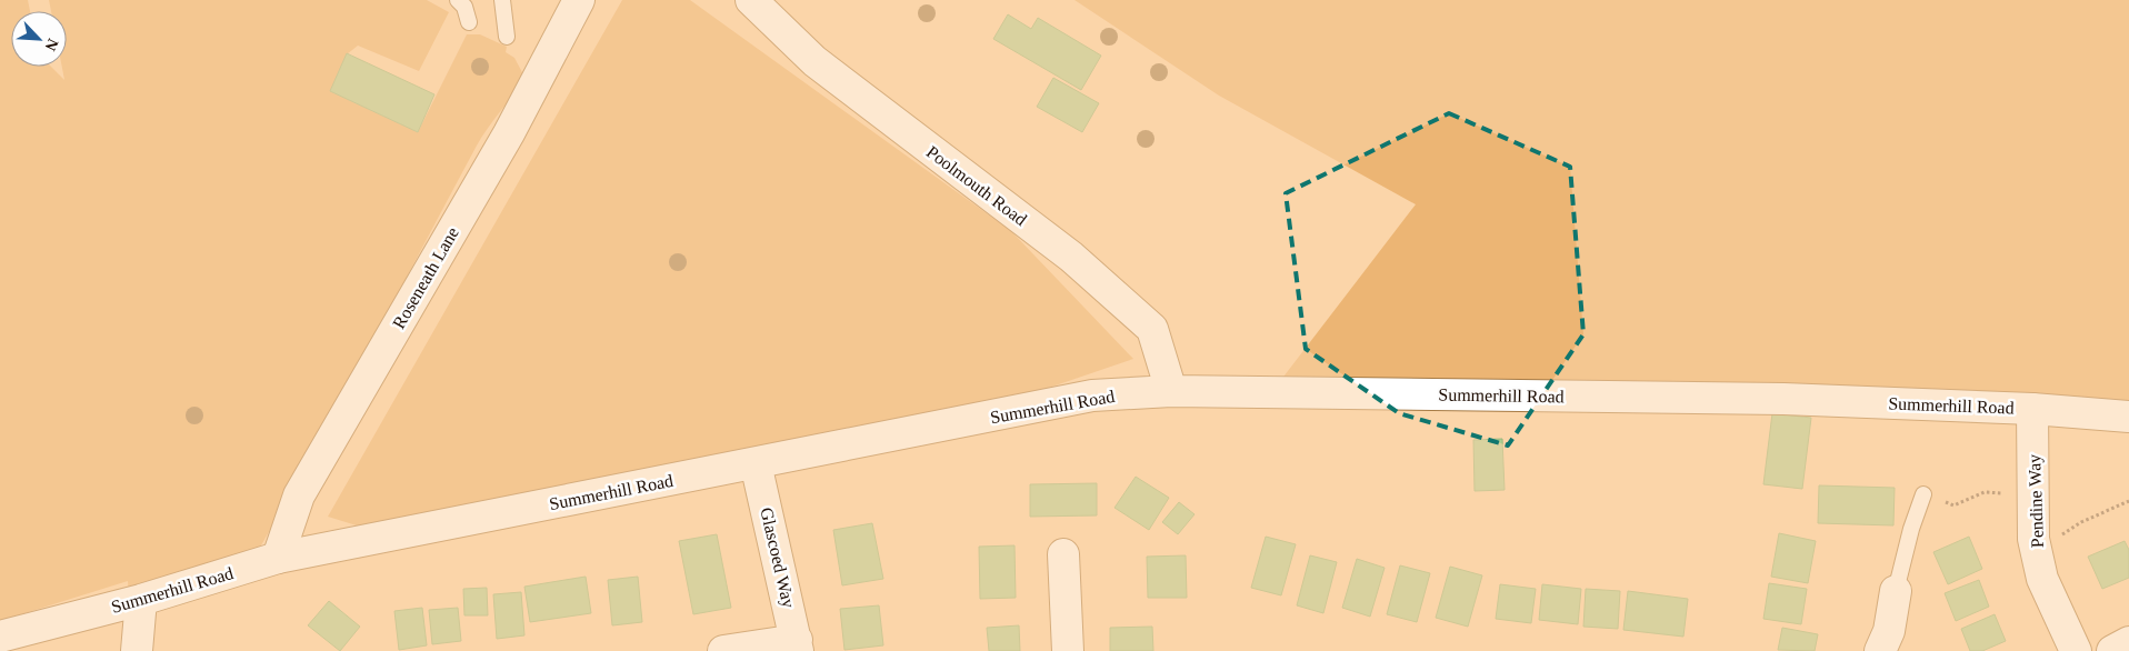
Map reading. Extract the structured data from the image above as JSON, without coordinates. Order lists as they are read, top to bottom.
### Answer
{
  "streets": {
    "street": [
      "Poolmouth Road",
      "Roseneath Lane",
      "Summerhill Road",
      "Pendine Way",
      "Glascoed Way"
    ]
  },
  "crossings": [
    ["Poolmouth Road", "Summerhill Road"],
    ["Roseneath Lane", "Summerhill Road"],
    ["Summerhill Road", "Pendine Way"],
    ["Summerhill Road", "Glascoed Way"]
  ],
  "north": "bottom right"
}
